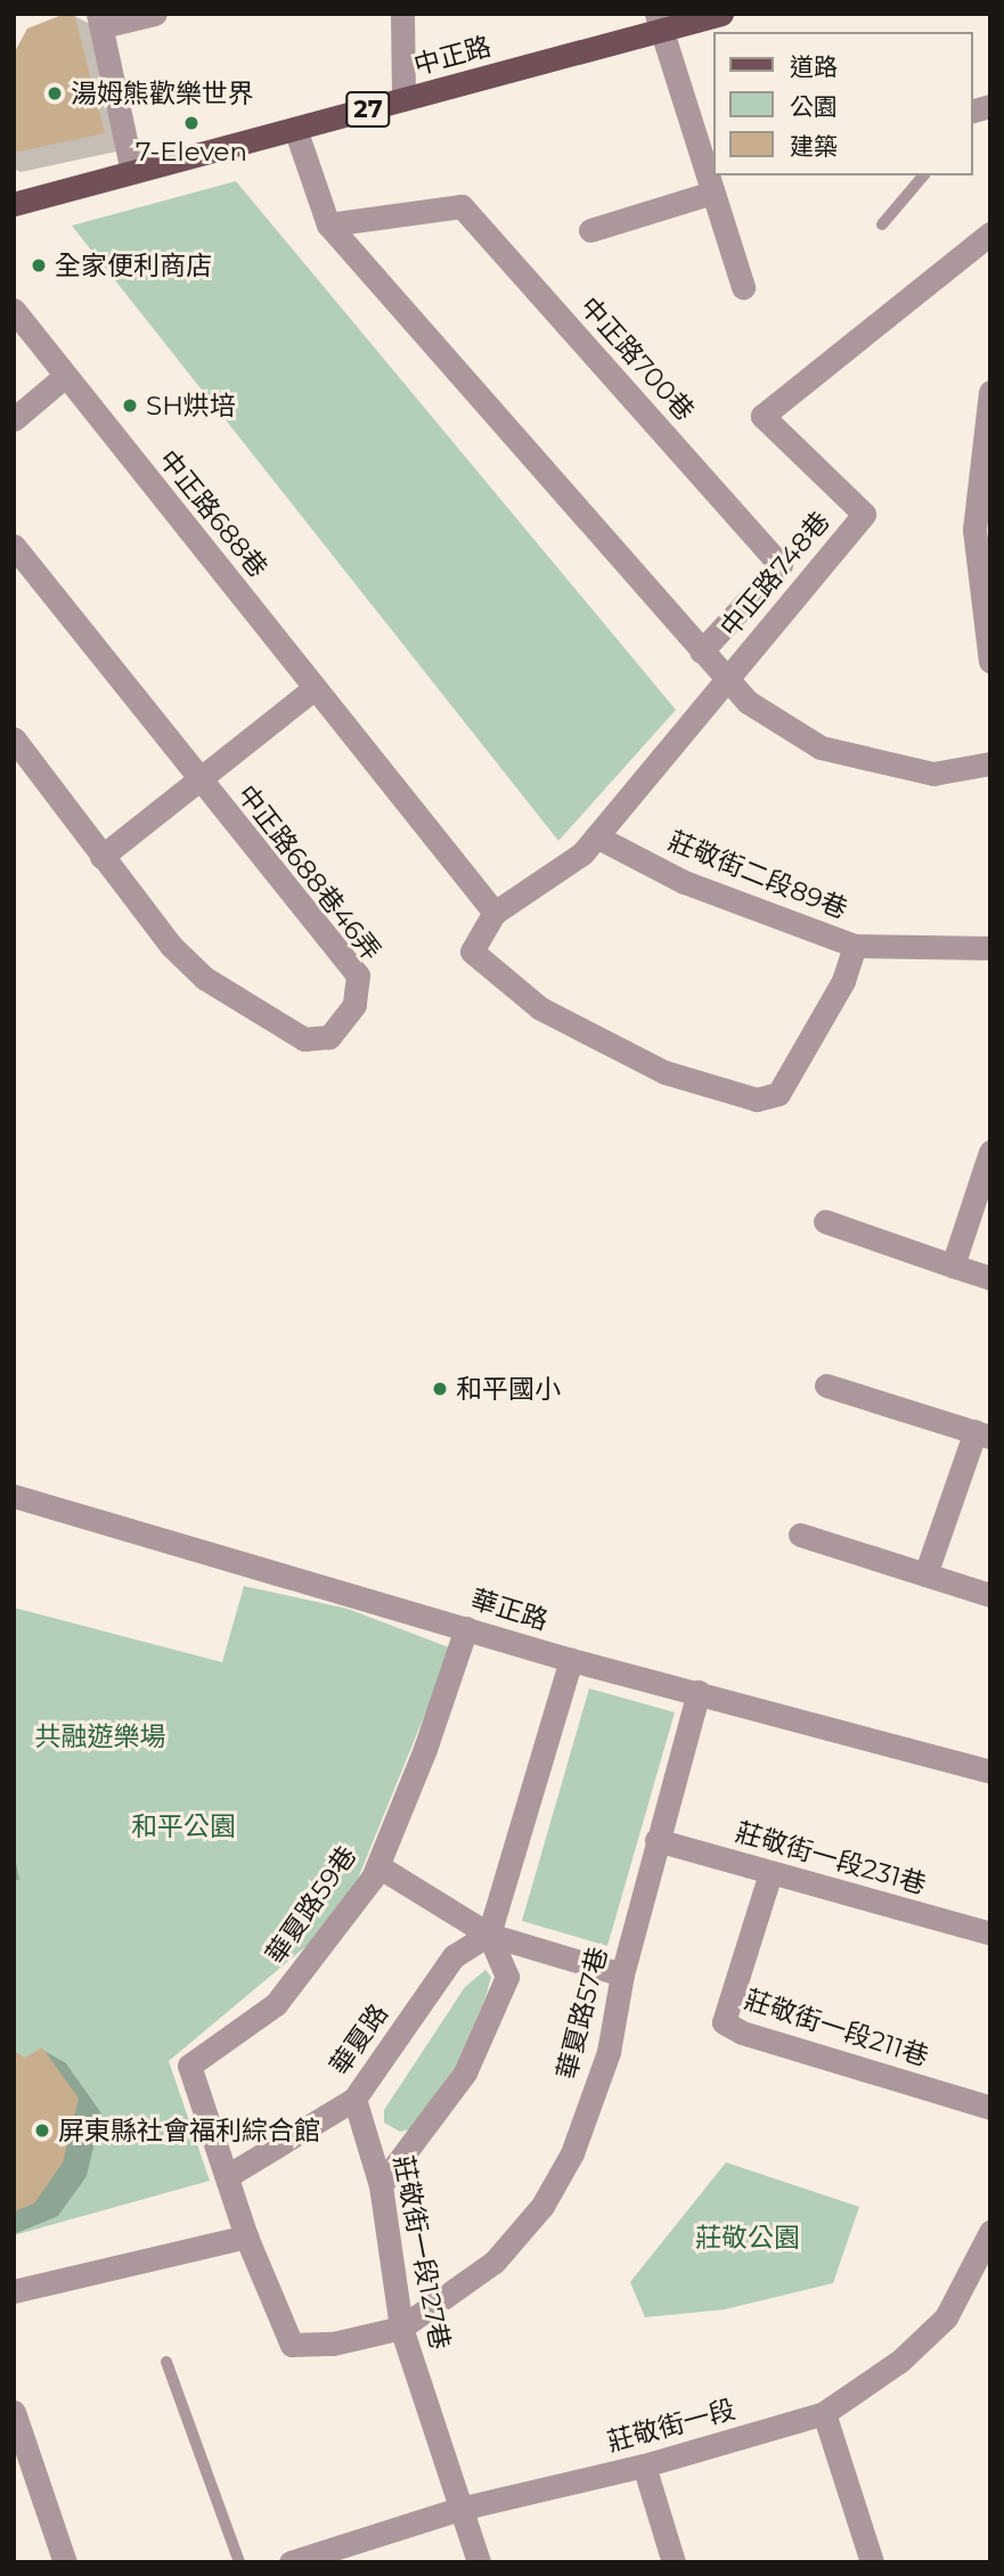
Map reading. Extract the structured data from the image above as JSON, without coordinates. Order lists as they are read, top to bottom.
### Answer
{
  "streets": {
    "main road": ["中正路", "27"],
    "street": [
      "中正路700巷",
      "中正路688巷",
      "中正路748巷",
      "中正路688巷46弄",
      "莊敬街二段89巷",
      "華正路",
      "莊敬街一段231巷",
      "華夏路59巷",
      "華夏路57巷",
      "莊敬街一段211巷",
      "華夏路",
      "莊敬街一段127巷",
      "莊敬街一段"
    ]
  },
  "crossings": [
    ["中正路688巷", "中正路748巷"],
    ["中正路748巷", "莊敬街二段89巷"],
    ["華正路", "華夏路59巷"],
    ["華正路", "華夏路57巷"],
    ["莊敬街一段231巷", "華夏路57巷"],
    ["莊敬街一段231巷", "莊敬街一段211巷"],
    ["華夏路59巷", "華夏路"],
    ["華夏路57巷", "莊敬街一段127巷"],
    ["華夏路", "莊敬街一段127巷"],
    ["莊敬街一段127巷", "莊敬街一段"]
  ],
  "parks": ["共融遊樂場", "和平公園", "莊敬公園"],
  "places": [
    "湯姆熊歡樂世界",
    "7-Eleven",
    "全家便利商店",
    "SH烘培",
    "和平國小",
    "屏東縣社會福利綜合館"
  ],
  "legend": ["道路", "公園", "建築"]
}
